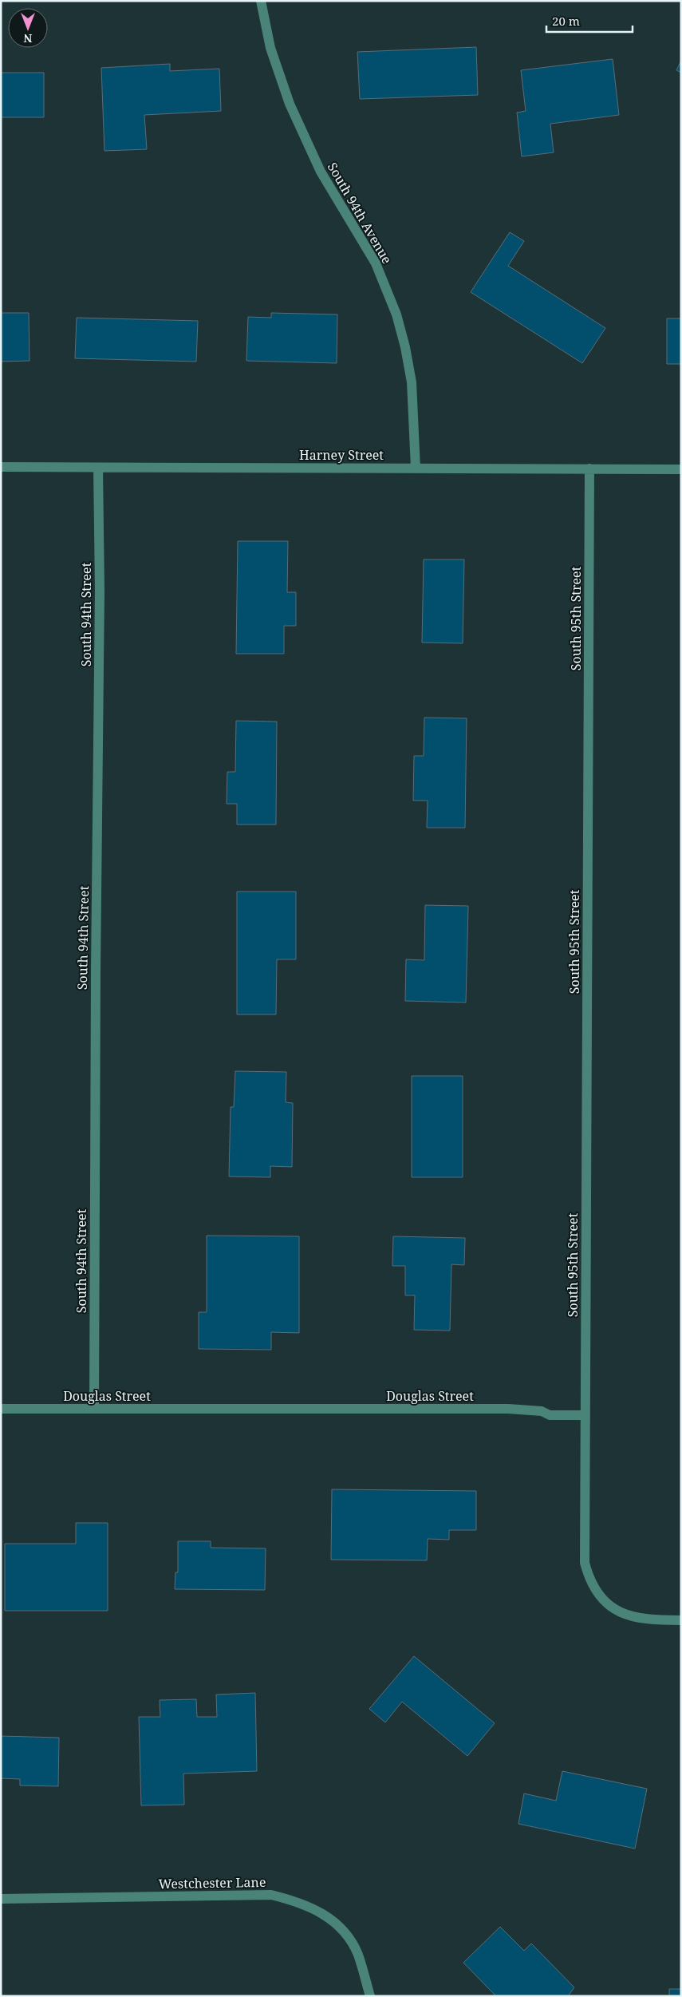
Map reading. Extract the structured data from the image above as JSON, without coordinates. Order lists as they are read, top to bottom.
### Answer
{
  "streets": {
    "street": [
      "South 94th Avenue",
      "Harney Street",
      "South 94th Street",
      "South 95th Street",
      "Douglas Street",
      "Westchester Lane"
    ]
  },
  "crossings": [
    ["South 94th Avenue", "Harney Street"],
    ["Harney Street", "South 94th Street"],
    ["Harney Street", "South 95th Street"],
    ["South 94th Street", "Douglas Street"],
    ["South 95th Street", "Douglas Street"]
  ],
  "scale_bar": "20 m",
  "north": "bottom"
}
